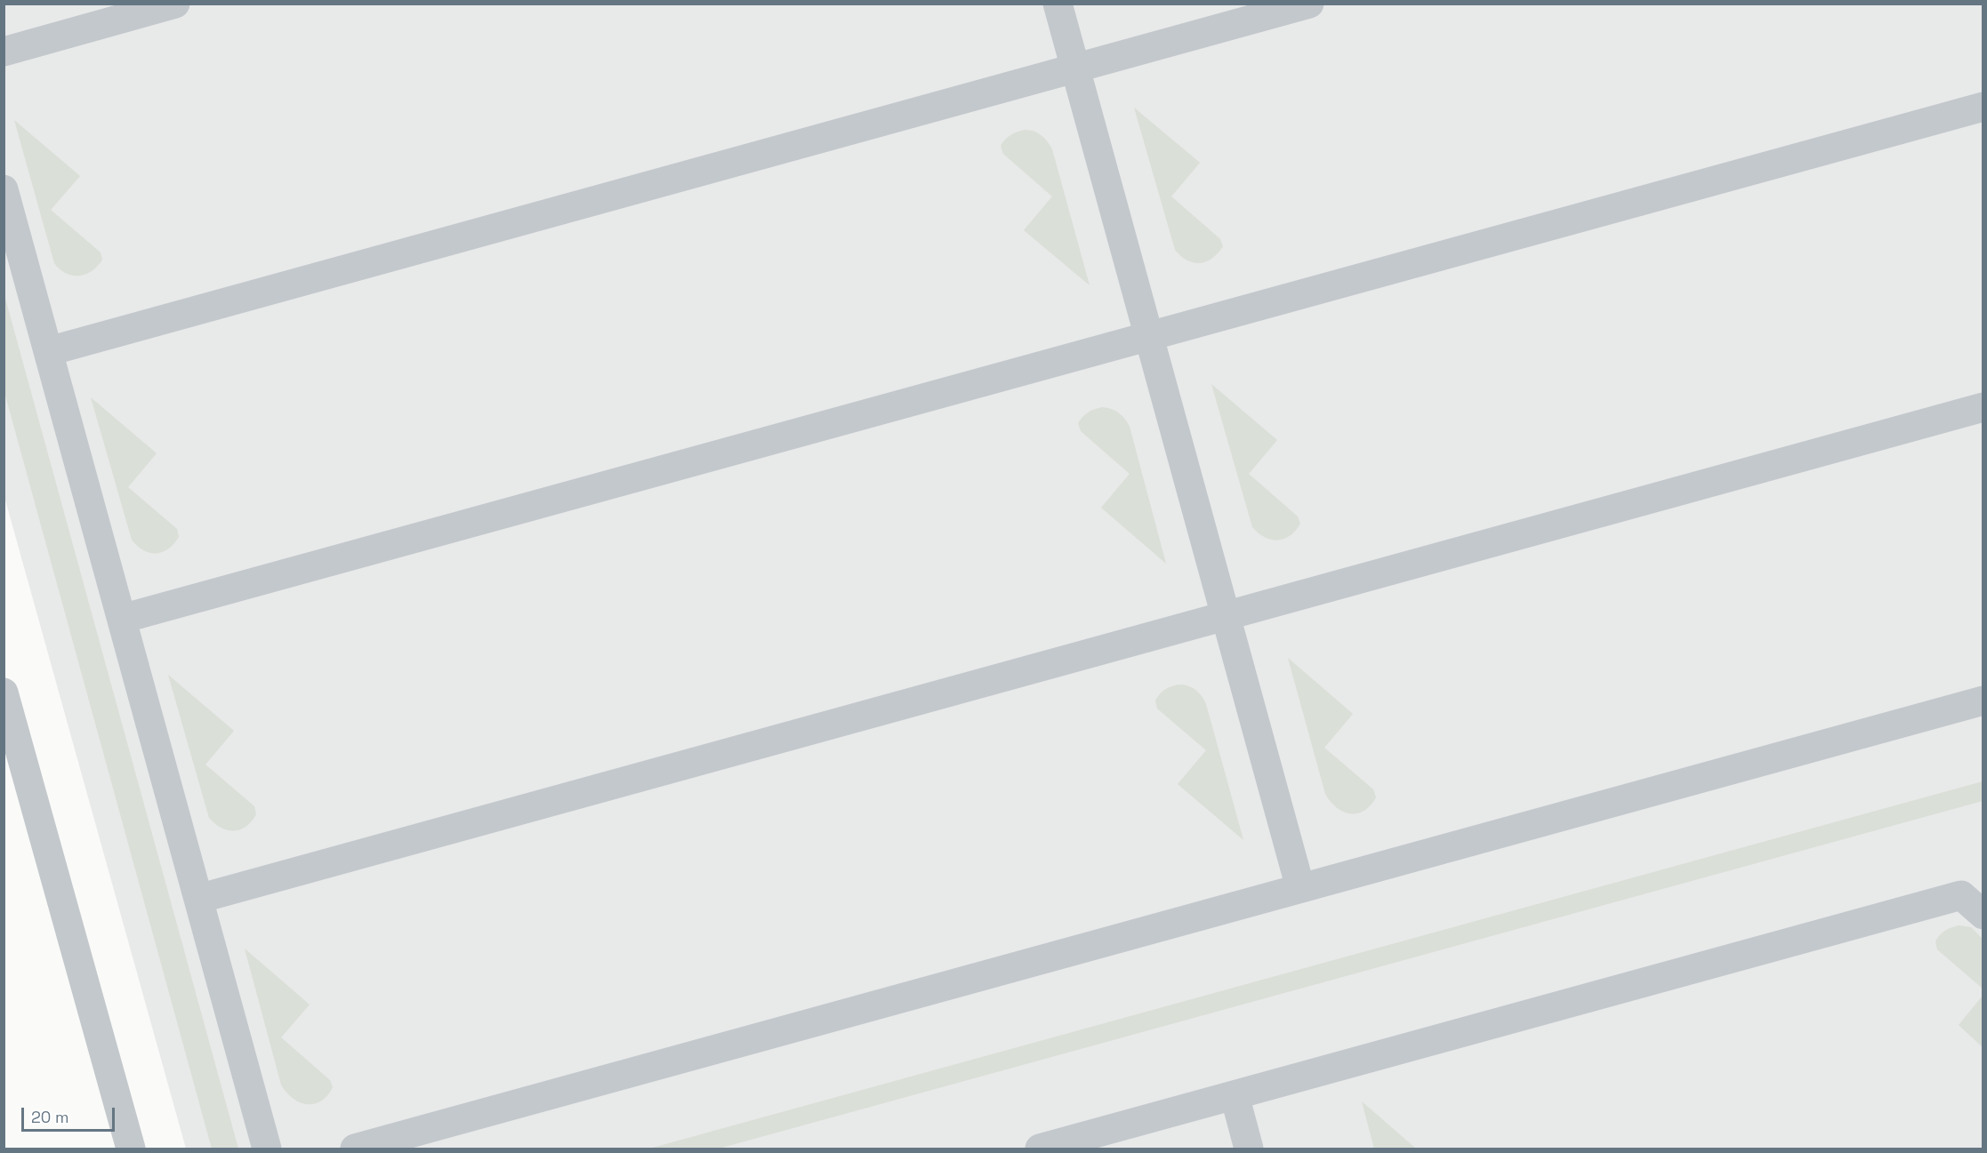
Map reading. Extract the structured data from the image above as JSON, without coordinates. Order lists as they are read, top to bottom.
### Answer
{
  "scale_bar": "20 m"
}
